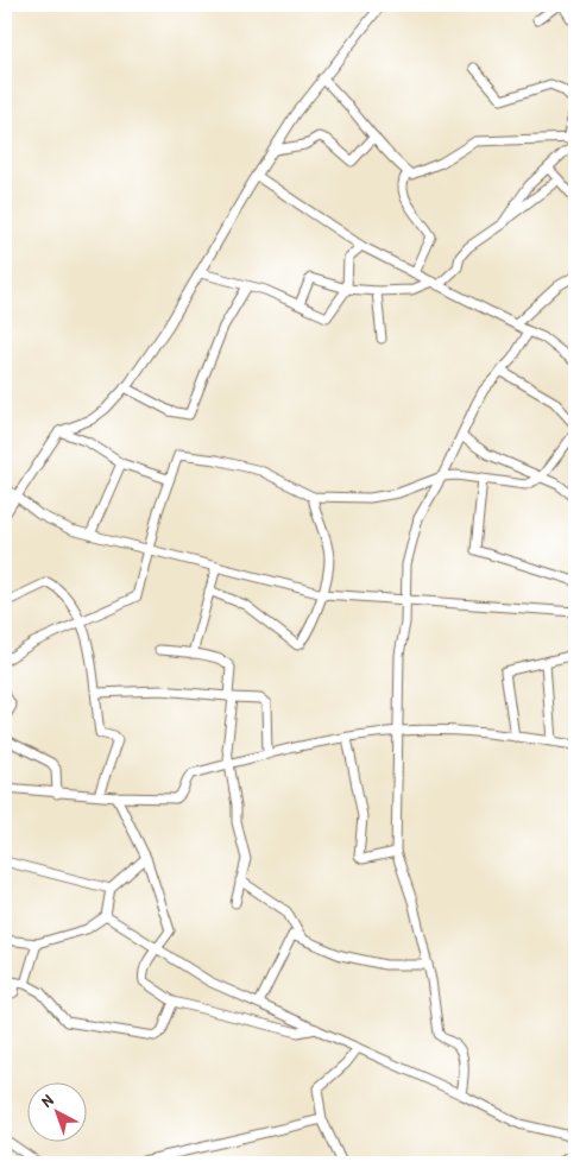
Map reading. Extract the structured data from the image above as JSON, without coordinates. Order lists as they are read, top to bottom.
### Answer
{
  "north": "top left"
}
